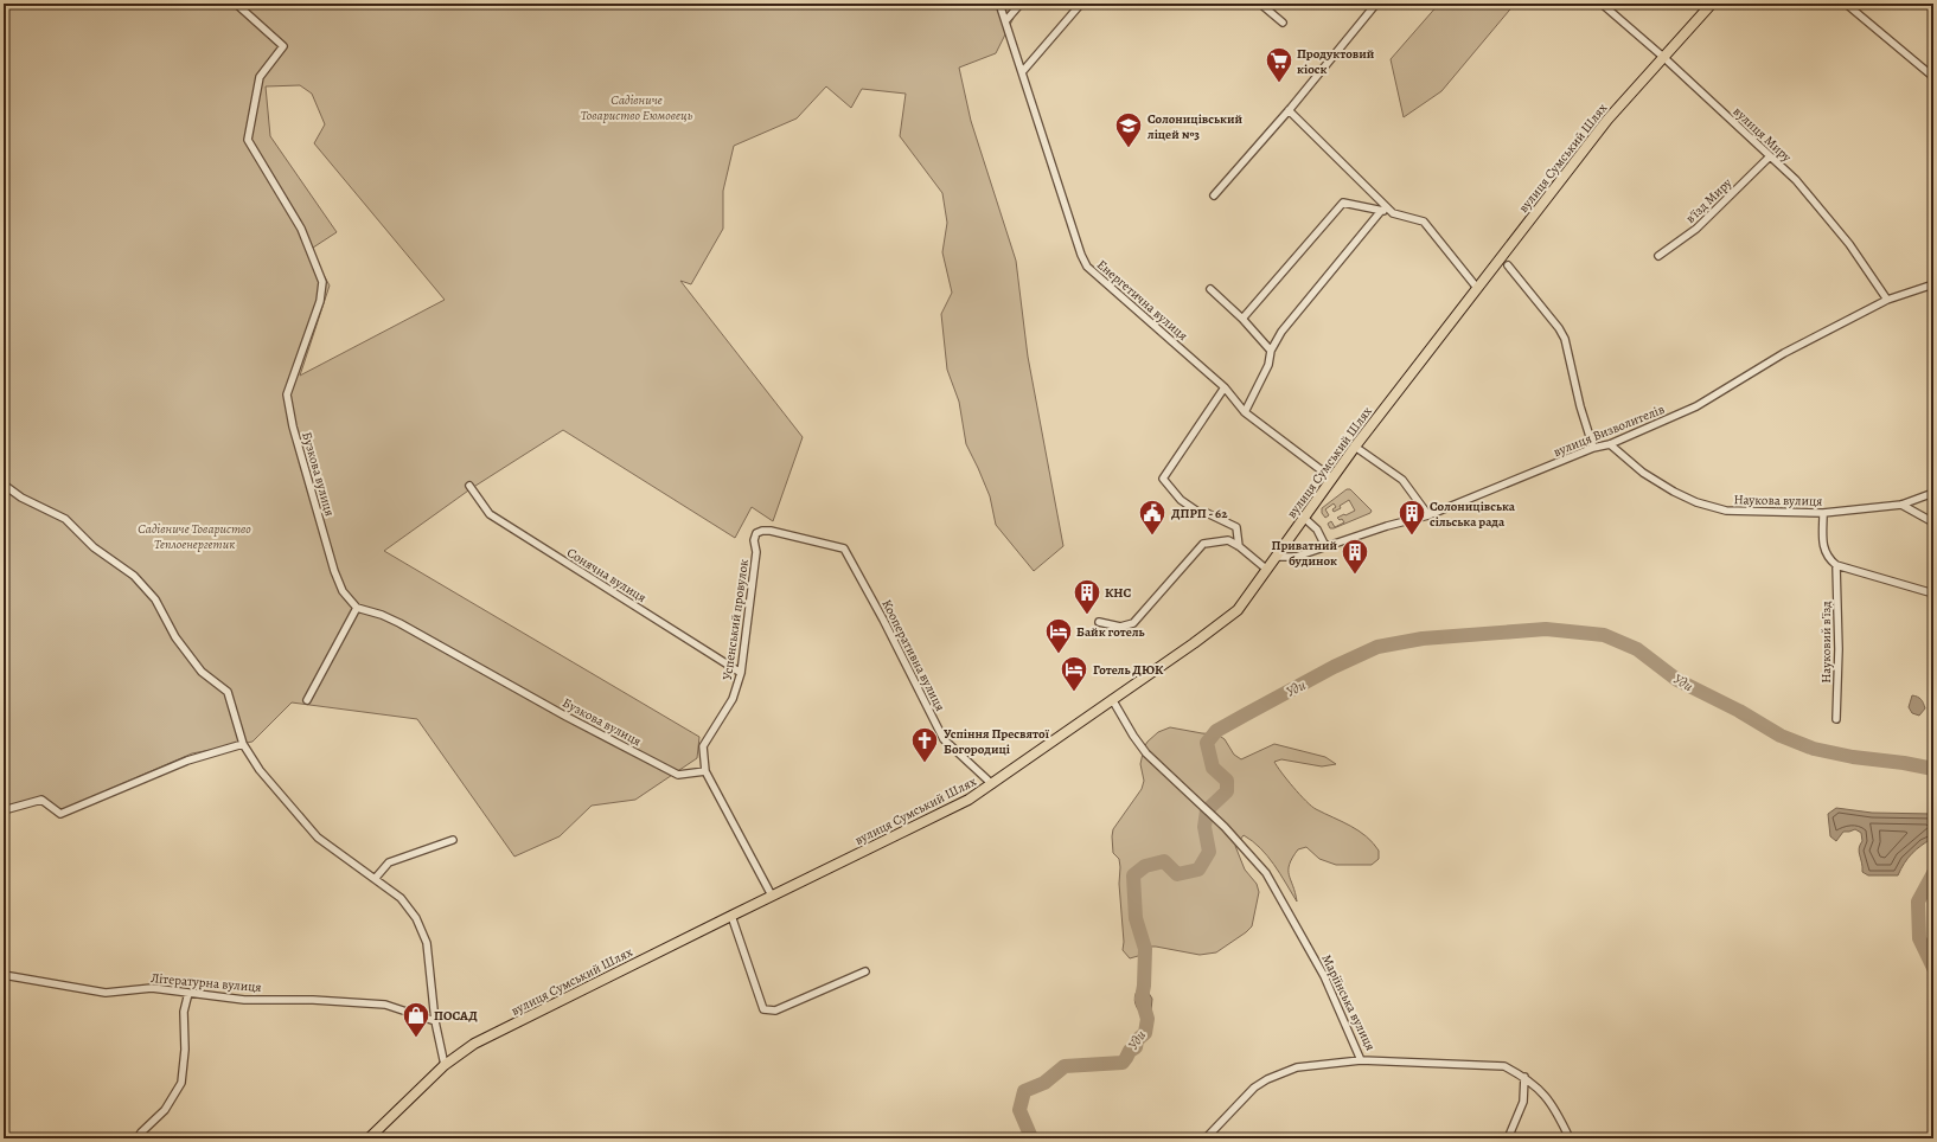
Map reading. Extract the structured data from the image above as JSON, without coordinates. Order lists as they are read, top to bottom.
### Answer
{
  "streets": {
    "main road": ["вулиця Сумський Шлях"],
    "street": [
      "вулиця Миру",
      "в'їзд Миру",
      "Енергетична вулиця",
      "вулиця Визволителів",
      "Бузкова вулиця",
      "Наукова вулиця",
      "Сонячна вулиця",
      "Успенський провулок",
      "Науковий в'їзд",
      "Кооперативна вулиця",
      "Літературна вулиця",
      "Маріїнська вулиця"
    ]
  },
  "crossings": [
    ["вулиця Миру", "вулиця Сумський Шлях"],
    ["вулиця Миру", "в'їзд Миру"],
    ["вулиця Миру", "вулиця Визволителів"],
    ["вулиця Сумський Шлях", "Енергетична вулиця"],
    ["вулиця Сумський Шлях", "вулиця Визволителів"],
    ["вулиця Сумський Шлях", "Кооперативна вулиця"],
    ["вулиця Сумський Шлях", "Маріїнська вулиця"],
    ["вулиця Визволителів", "Наукова вулиця"],
    ["Бузкова вулиця", "Успенський провулок"],
    ["Сонячна вулиця", "Успенський провулок"],
    ["Успенський провулок", "Кооперативна вулиця"]
  ],
  "water": ["Уди"],
  "parks": ["Садівниче Товариство Еюмовець", "Садівниче Товариство Теплоенергетик"],
  "places": {
    "supermarket": ["Продуктовий кіоск"],
    "school or university": ["Солоницівський ліцей №3"],
    "public building": ["ДПРП - 62"],
    "building": ["Солоницівська сільська рада", "Приватний будинок", "КНС"],
    "hotel": ["Байк готель", "Готель ДЮК"],
    "church": ["Успіння Пресвятої Богородиці"],
    "shop": ["ПОСАД"]
  }
}
